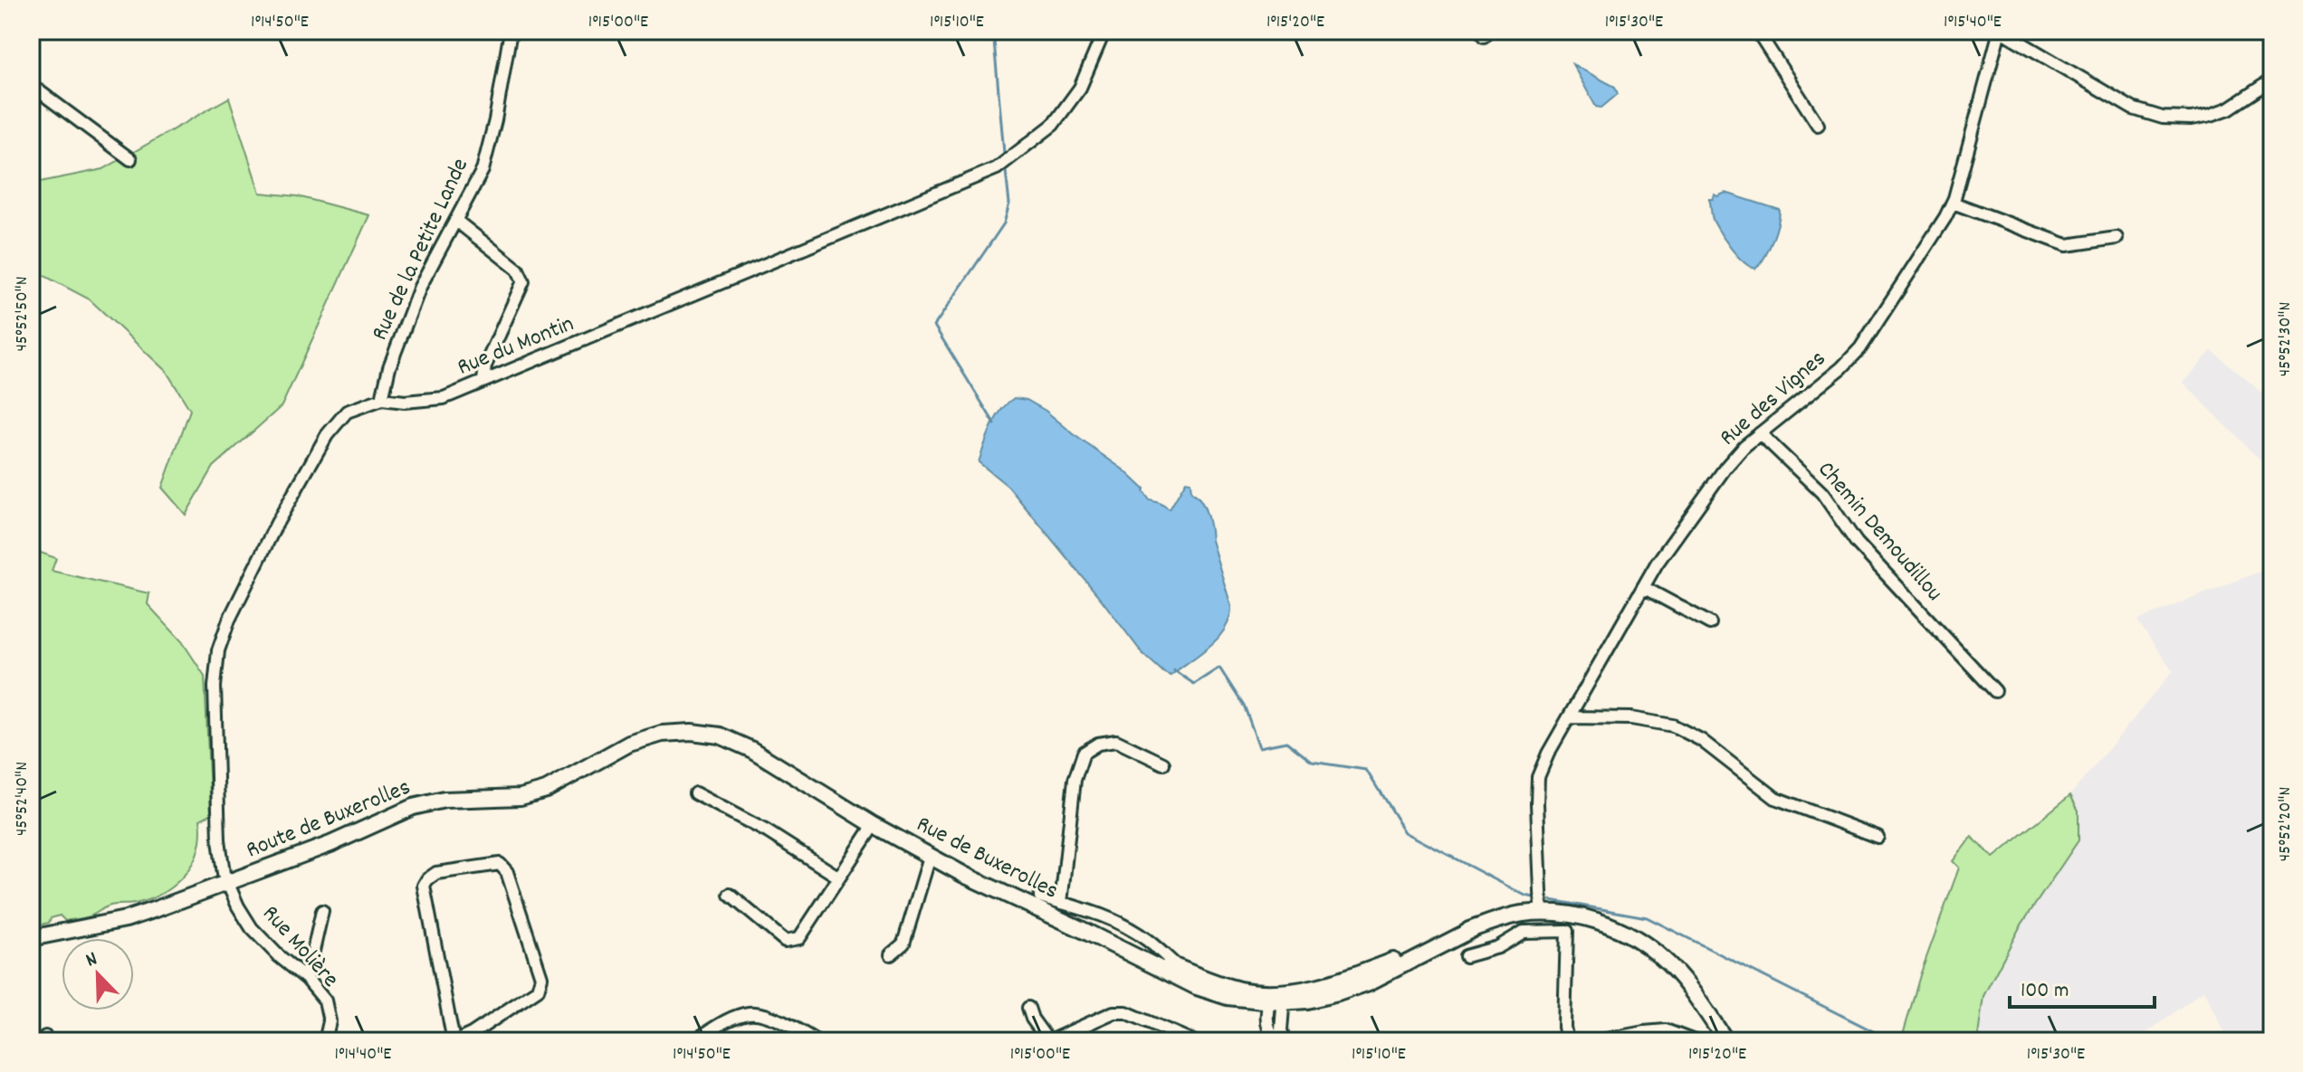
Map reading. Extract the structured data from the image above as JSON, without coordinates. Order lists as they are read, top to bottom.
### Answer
{
  "streets": {
    "street": [
      "Rue de la Petite Lande",
      "Rue du Montin",
      "Rue des Vignes",
      "Chemin Demoudillou",
      "Route de Buxerolles",
      "Rue de Buxerolles",
      "Rue Molière"
    ]
  },
  "crossings": [
    ["Rue de la Petite Lande", "Rue du Montin"],
    ["Rue du Montin", "Route de Buxerolles"],
    ["Rue du Montin", "Rue Molière"],
    ["Rue des Vignes", "Chemin Demoudillou"],
    ["Rue des Vignes", "Rue de Buxerolles"],
    ["Route de Buxerolles", "Rue de Buxerolles"],
    ["Route de Buxerolles", "Rue Molière"]
  ],
  "scale_bar": "100 m",
  "north": "top left",
  "coordinates": [
    "1°14'50\"E",
    "1°15'00\"E",
    "1°15'10\"E",
    "1°15'20\"E",
    "1°15'30\"E",
    "1°15'40\"E",
    "45°52'50\"N",
    "45°52'30\"N",
    "45°52'40\"N",
    "45°52'20\"N",
    "1°14'40\"E"
  ]
}
